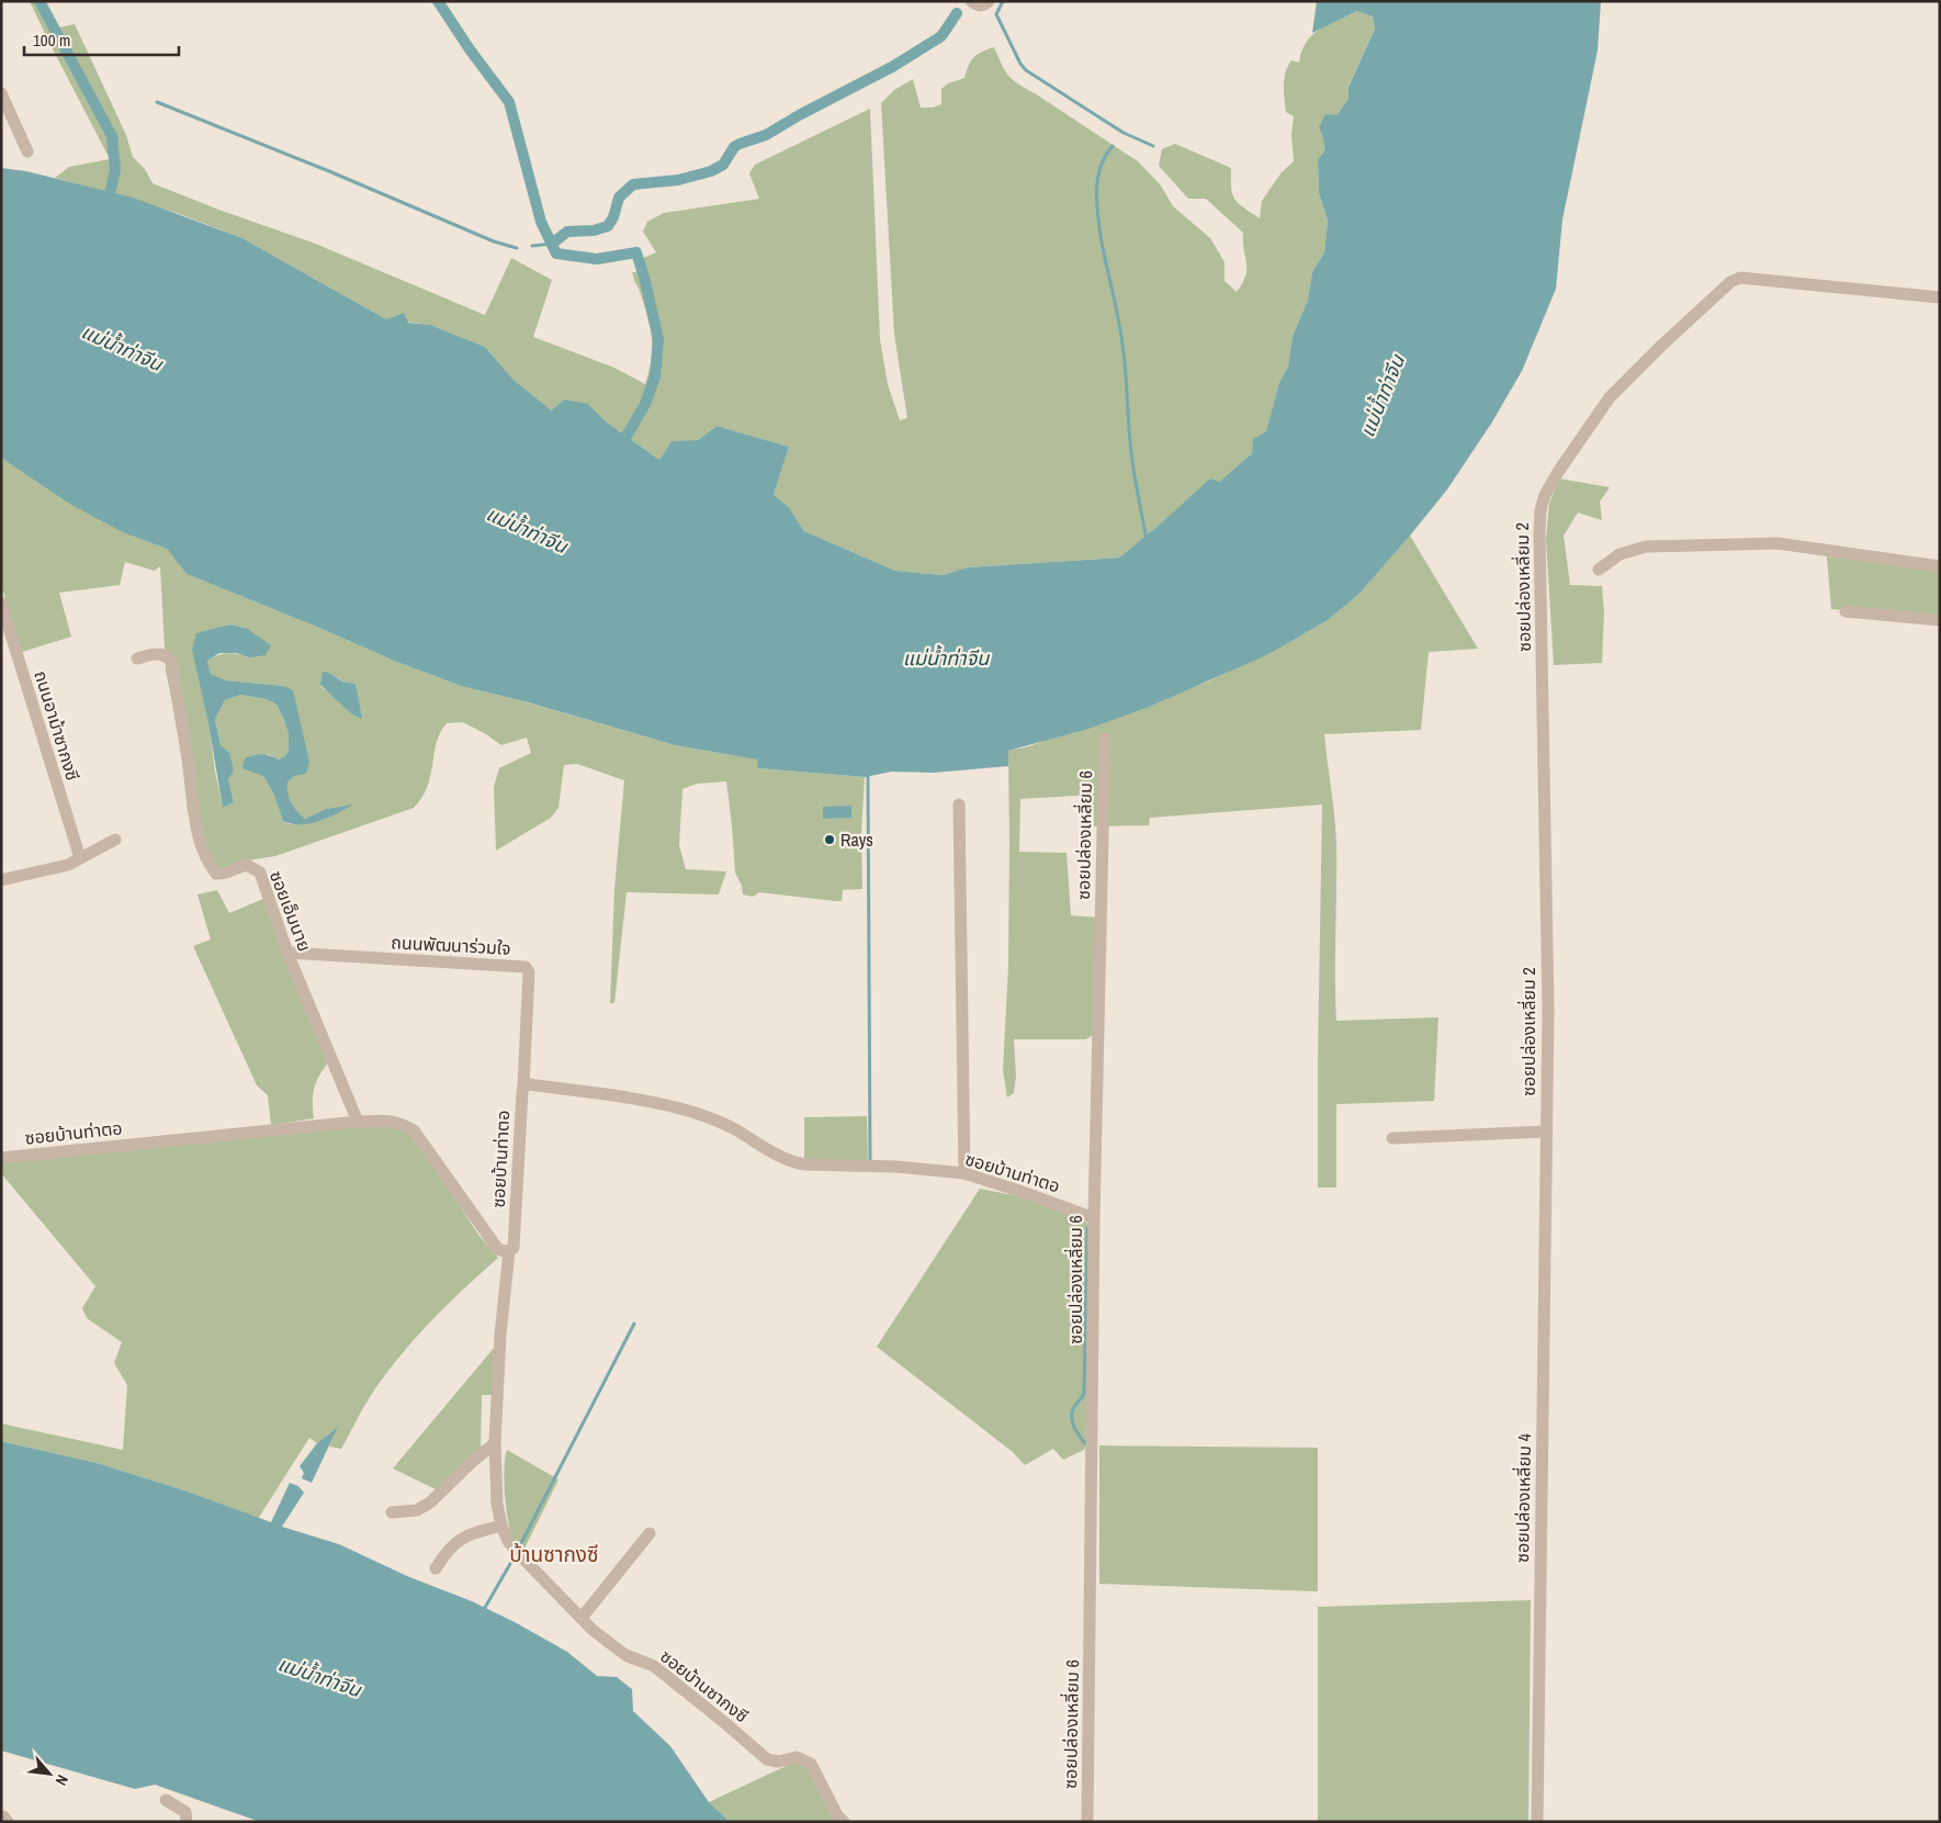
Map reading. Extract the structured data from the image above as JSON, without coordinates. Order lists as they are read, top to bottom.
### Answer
{
  "streets": {
    "street": [
      "ซอยปล่องเหลี่ยม 2",
      "ถนนอาม้าซากงซี",
      "ซอยปล่องเหลี่ยม 6",
      "ซอยเอ็มนาย",
      "ถนนพัฒนาร่วมใจ",
      "ซอยบ้านท่าตอ",
      "ซอยปล่องเหลี่ยม 4",
      "ซอยบ้านซากงซี"
    ]
  },
  "crossings": [
    ["ซอยปล่องเหลี่ยม 2", "ซอยปล่องเหลี่ยม 4"],
    ["ซอยปล่องเหลี่ยม 6", "ซอยบ้านท่าตอ"],
    ["ซอยเอ็มนาย", "ถนนพัฒนาร่วมใจ"],
    ["ซอยเอ็มนาย", "ซอยบ้านท่าตอ"],
    ["ถนนพัฒนาร่วมใจ", "ซอยบ้านท่าตอ"],
    ["ซอยบ้านท่าตอ", "ซอยบ้านซากงซี"]
  ],
  "districts": ["บ้านซากงซี"],
  "water": ["แม่น้ำท่าจีน"],
  "places": ["Rays"],
  "scale_bar": "100 m",
  "north": "bottom right"
}
